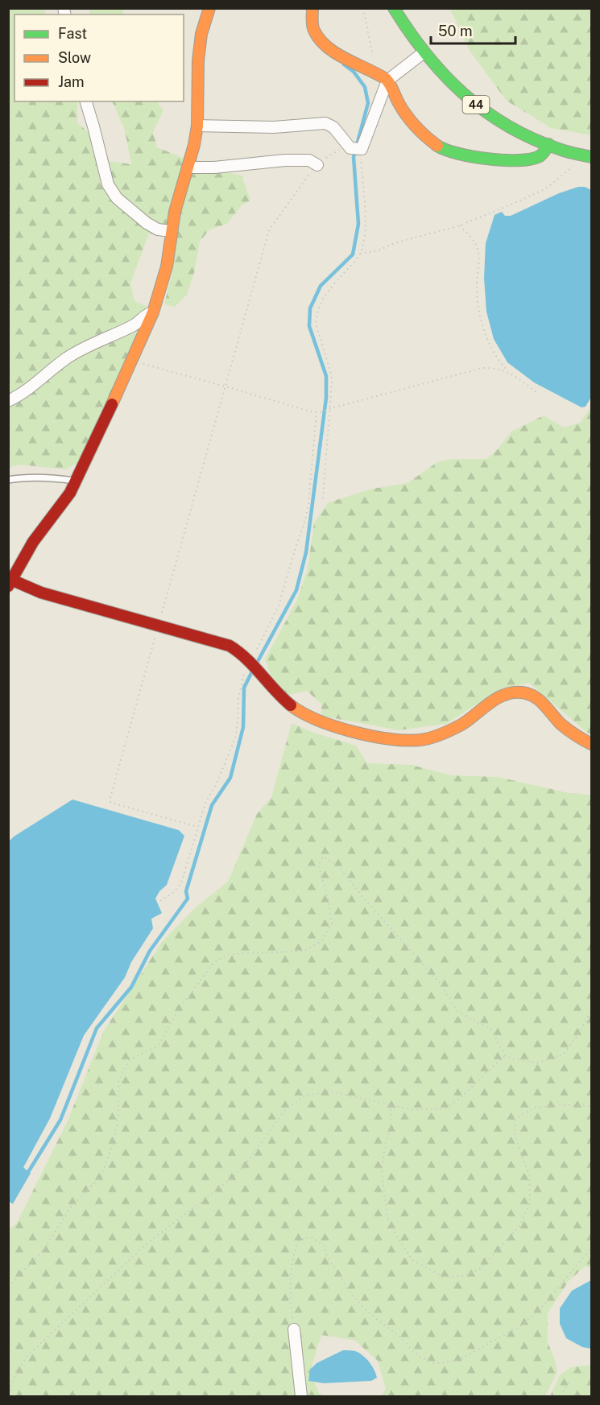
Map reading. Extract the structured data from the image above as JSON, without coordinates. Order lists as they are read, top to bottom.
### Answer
{
  "streets": {
    "street": ["44"]
  },
  "legend": ["Fast", "Slow", "Jam"],
  "scale_bar": "50 m"
}
